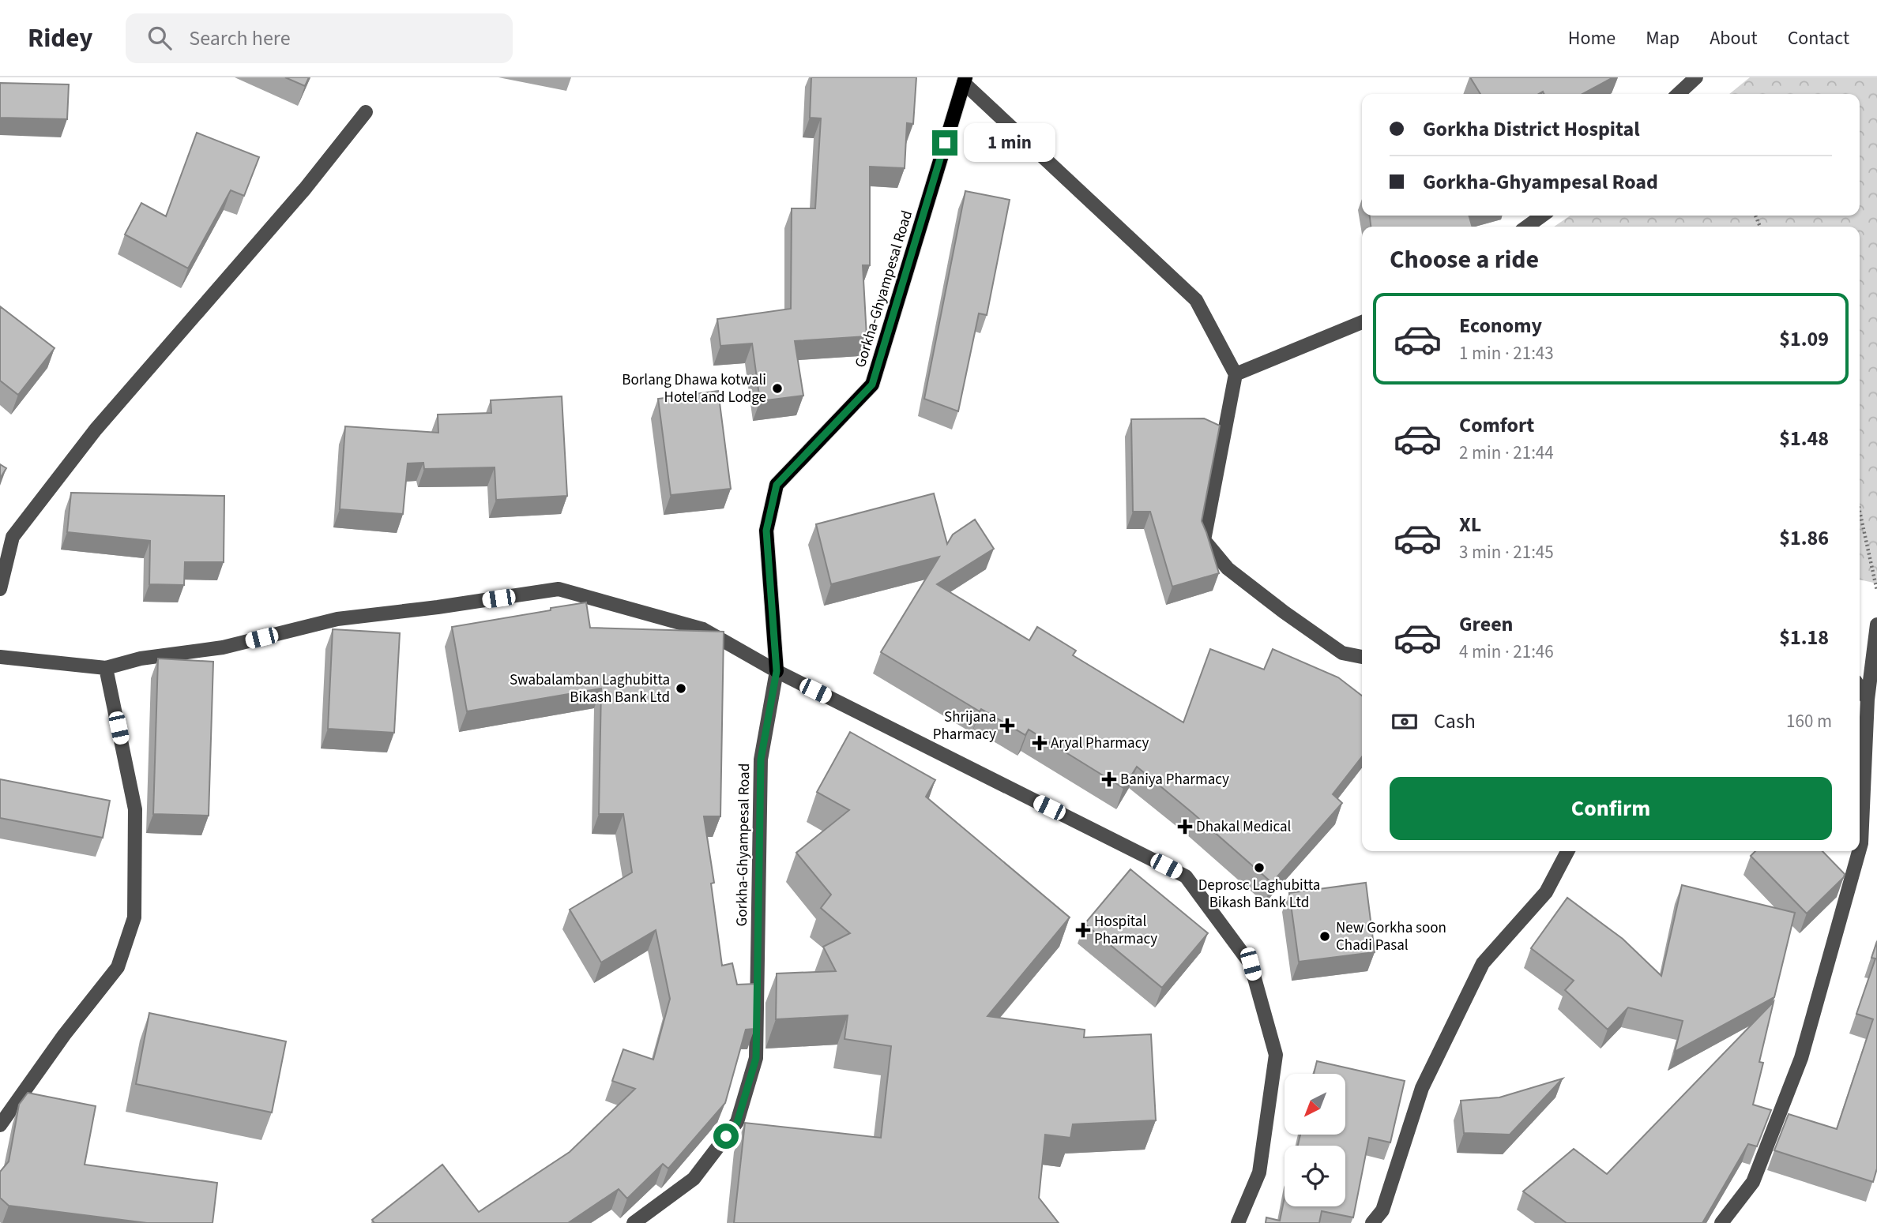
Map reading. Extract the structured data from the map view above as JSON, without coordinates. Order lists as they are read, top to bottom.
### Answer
{
  "streets": {
    "main road": ["Gorkha-Ghyampesal Road"]
  },
  "places": {
    "other": [
      "Borlang Dhawa kotwali Hotel and Lodge",
      "Swabalamban Laghubitta Bikash Bank Ltd",
      "Deprosc Laghubitta Bikash Bank Ltd",
      "New Gorkha soon Chadi Pasal"
    ],
    "health": [
      "Shrijana Pharmacy",
      "Aryal Pharmacy",
      "Baniya Pharmacy",
      "Dhakal Medical",
      "Hospital Pharmacy"
    ]
  },
  "north": "bottom left",
  "page": {
    "header": "Ridey",
    "search": "Search here",
    "nav": [
      "Home",
      "Map",
      "About",
      "Contact"
    ],
    "banner": ["Gorkha District Hospital", "Gorkha-Ghyampesal Road"],
    "bubble": "1 min",
    "heading": "Choose a ride",
    "list": [
      {
        "name": "Economy",
        "note": "1 min · 21:43",
        "value": "$1.09"
      },
      {
        "name": "Comfort",
        "note": "2 min · 21:44",
        "value": "$1.48"
      },
      {
        "name": "XL",
        "note": "3 min · 21:45",
        "value": "$1.86"
      },
      {
        "name": "Green",
        "note": "4 min · 21:46",
        "value": "$1.18"
      }
    ],
    "pay": ["Cash", "160 m"],
    "buttons": "Confirm"
  }
}
